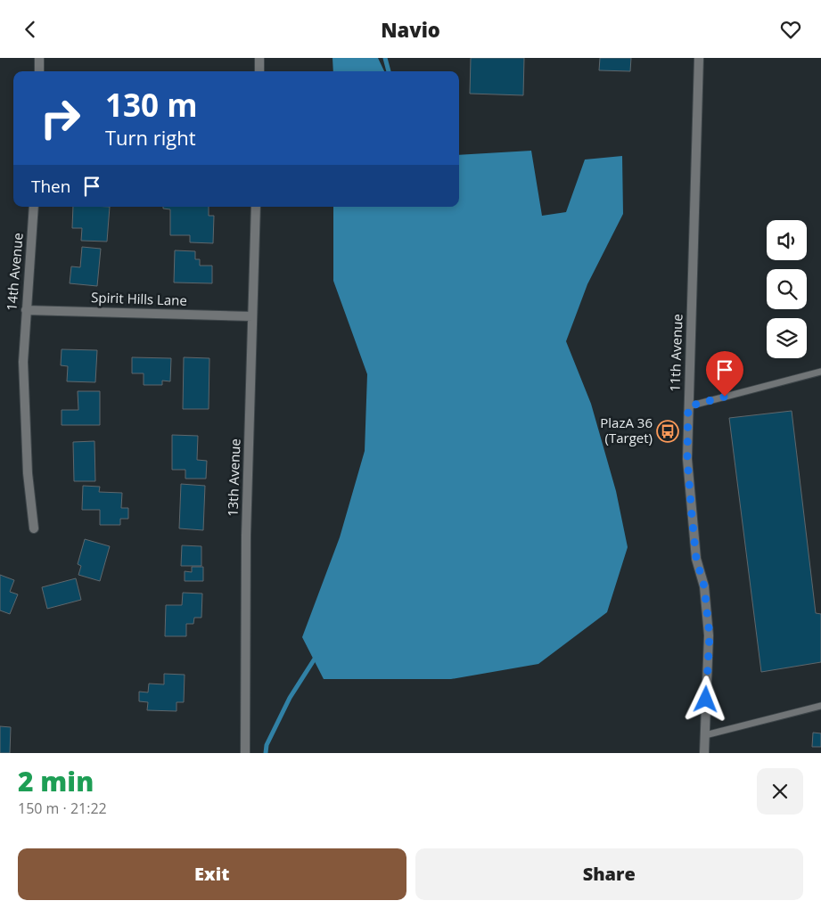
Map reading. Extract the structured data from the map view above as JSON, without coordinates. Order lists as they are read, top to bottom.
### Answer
{
  "streets": {
    "street": [
      "14th Avenue",
      "Spirit Hills Lane",
      "11th Avenue",
      "13th Avenue"
    ]
  },
  "crossings": [
    ["14th Avenue", "Spirit Hills Lane"],
    ["Spirit Hills Lane", "13th Avenue"]
  ],
  "places": {
    "bus stop": ["PlazA 36 (Target)"]
  },
  "page": {
    "header": "Navio",
    "turn": ["130 m", "Turn right"],
    "then": "Then",
    "heading": ["2 min", "150 m · 21:22"],
    "buttons": ["Exit", "Share"]
  }
}
